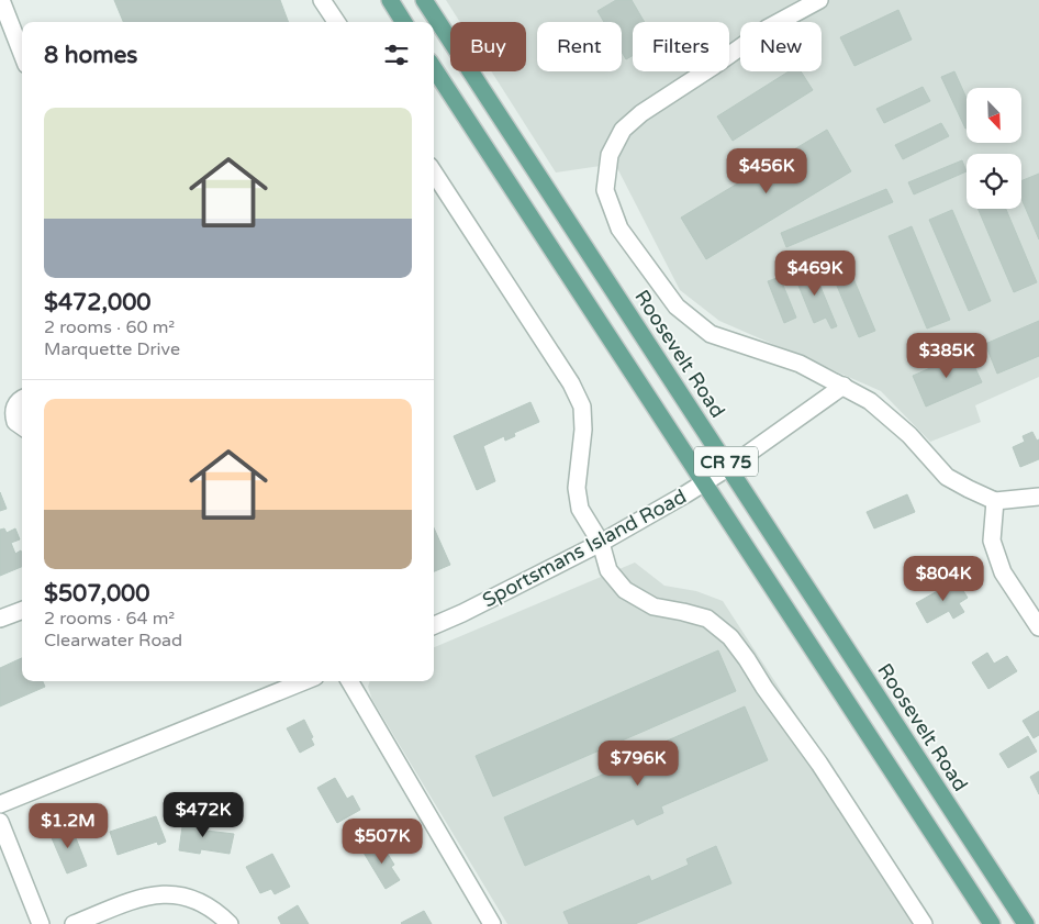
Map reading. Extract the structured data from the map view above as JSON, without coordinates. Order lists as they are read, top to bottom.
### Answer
{
  "streets": {
    "main road": ["Roosevelt Road", "CR 75"],
    "street": ["Sportsmans Island Road"]
  },
  "crossings": [
    ["Roosevelt Road", "Sportsmans Island Road"],
    ["CR 75", "Sportsmans Island Road"]
  ],
  "north": "bottom right",
  "page": {
    "chip": [
      "Buy",
      "Rent",
      "Filters",
      "New"
    ],
    "heading": "8 homes",
    "list": [
      {
        "name": "$472,000",
        "note": "2 rooms · 60 m² · Marquette Drive"
      },
      {
        "name": "$507,000",
        "note": "2 rooms · 64 m² · Clearwater Road"
      }
    ],
    "price": [
      "$456K",
      "$469K",
      "$385K",
      "$804K",
      "$796K",
      "$472K",
      "$1.2M",
      "$507K"
    ]
  }
}
